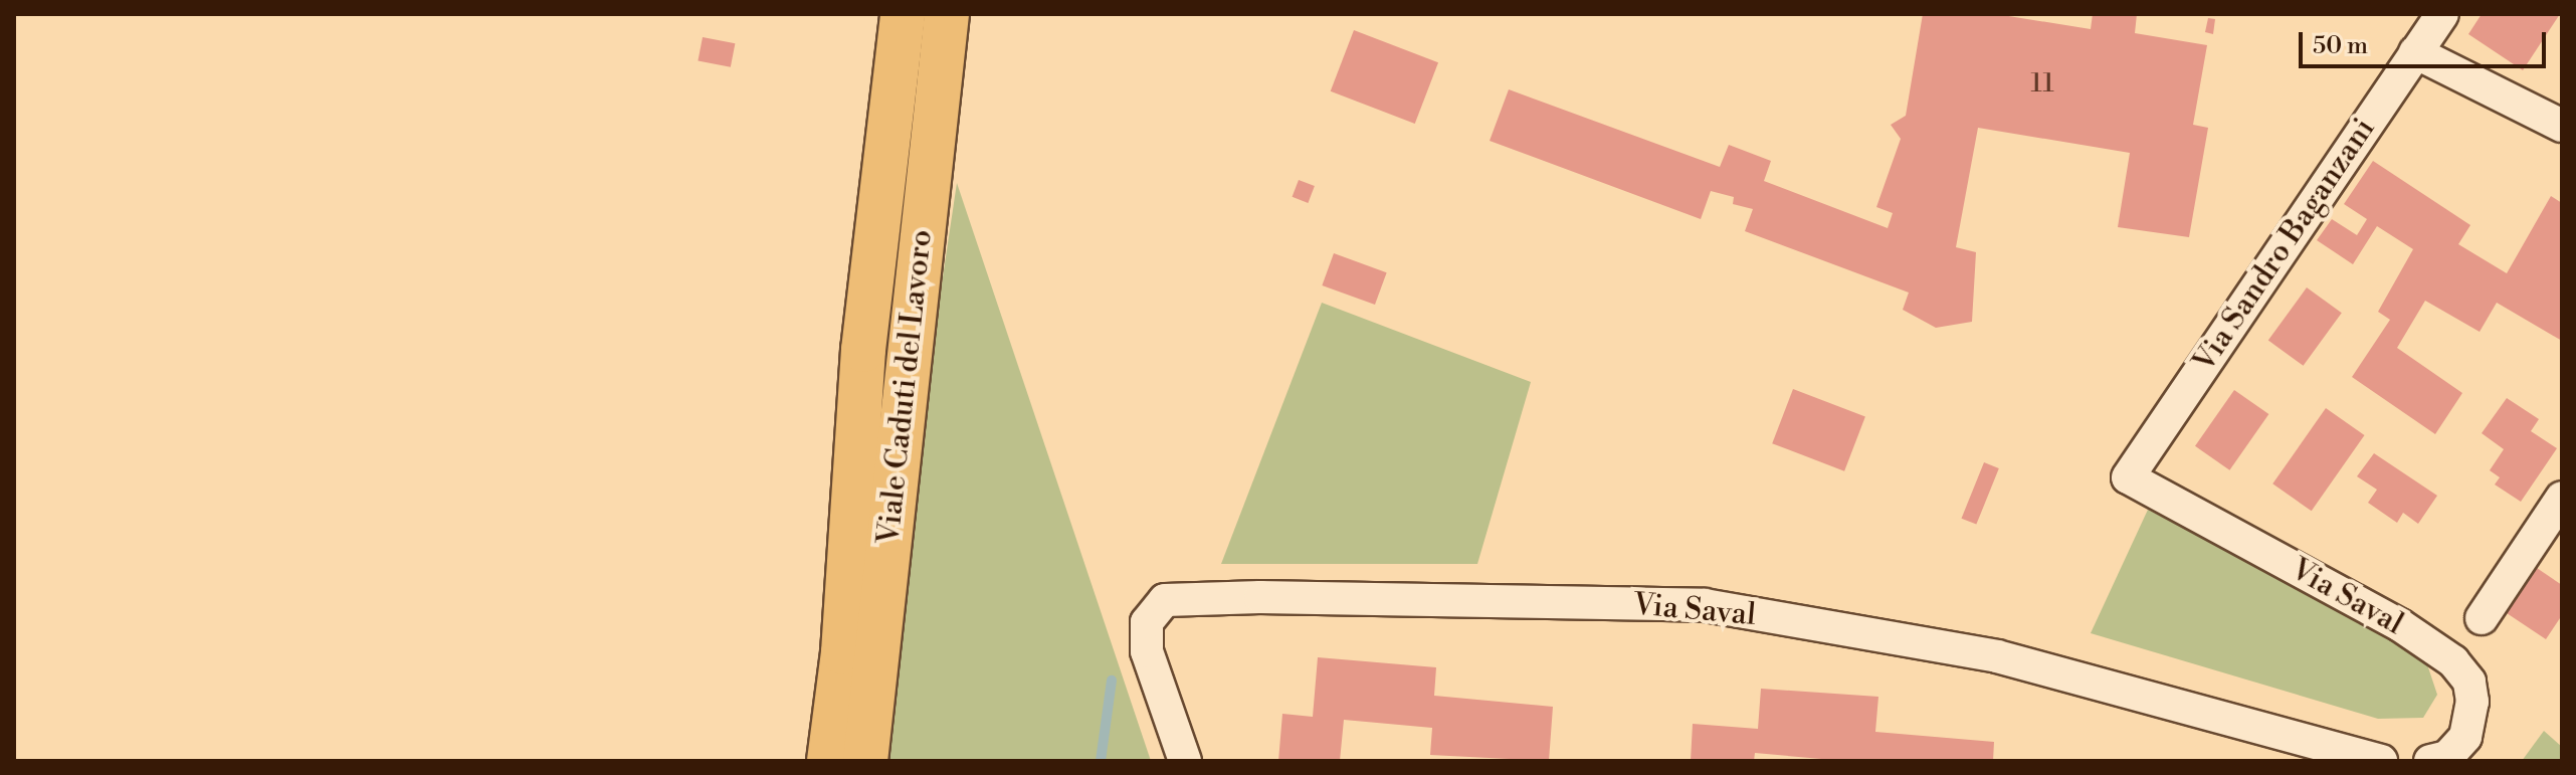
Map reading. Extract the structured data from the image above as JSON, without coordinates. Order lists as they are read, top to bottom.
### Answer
{
  "streets": {
    "main road": ["Viale Caduti del Lavoro"],
    "street": ["Via Sandro Baganzani", "Via Saval"]
  },
  "crossings": [
    ["Via Sandro Baganzani", "Via Saval"]
  ],
  "house_numbers": ["11"],
  "scale_bar": "50 m"
}
